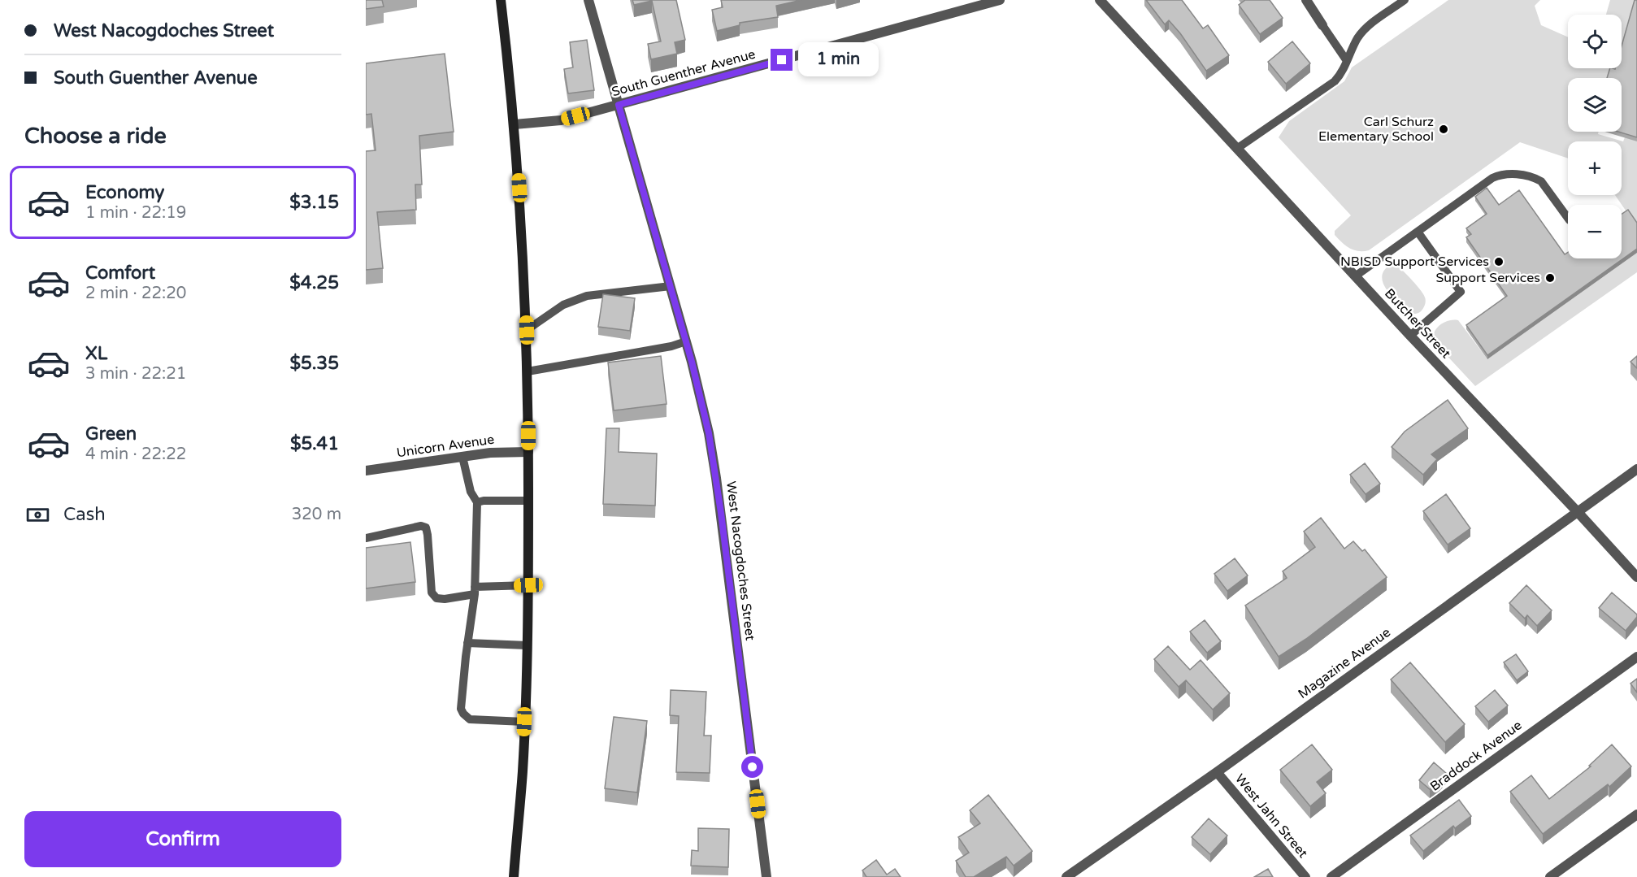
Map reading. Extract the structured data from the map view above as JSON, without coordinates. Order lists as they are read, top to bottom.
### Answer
{
  "streets": {
    "street": [
      "South Guenther Avenue",
      "Butcher Street",
      "Unicorn Avenue",
      "West Nacogdoches Street",
      "Magazine Avenue",
      "Braddock Avenue",
      "West Jahn Street"
    ]
  },
  "crossings": [
    ["South Guenther Avenue", "West Nacogdoches Street"],
    ["Butcher Street", "Magazine Avenue"],
    ["Magazine Avenue", "West Jahn Street"]
  ],
  "places": ["Carl Schurz Elementary School", "NBISD Support Services", "Support Services"],
  "page": {
    "banner": ["West Nacogdoches Street", "South Guenther Avenue"],
    "map_buttons": ["+", "−"],
    "bubble": "1 min",
    "heading": "Choose a ride",
    "list": [
      {
        "name": "Economy",
        "note": "1 min · 22:19",
        "value": "$3.15"
      },
      {
        "name": "Comfort",
        "note": "2 min · 22:20",
        "value": "$4.25"
      },
      {
        "name": "XL",
        "note": "3 min · 22:21",
        "value": "$5.35"
      },
      {
        "name": "Green",
        "note": "4 min · 22:22",
        "value": "$5.41"
      }
    ],
    "pay": ["Cash", "320 m"],
    "buttons": "Confirm"
  }
}
